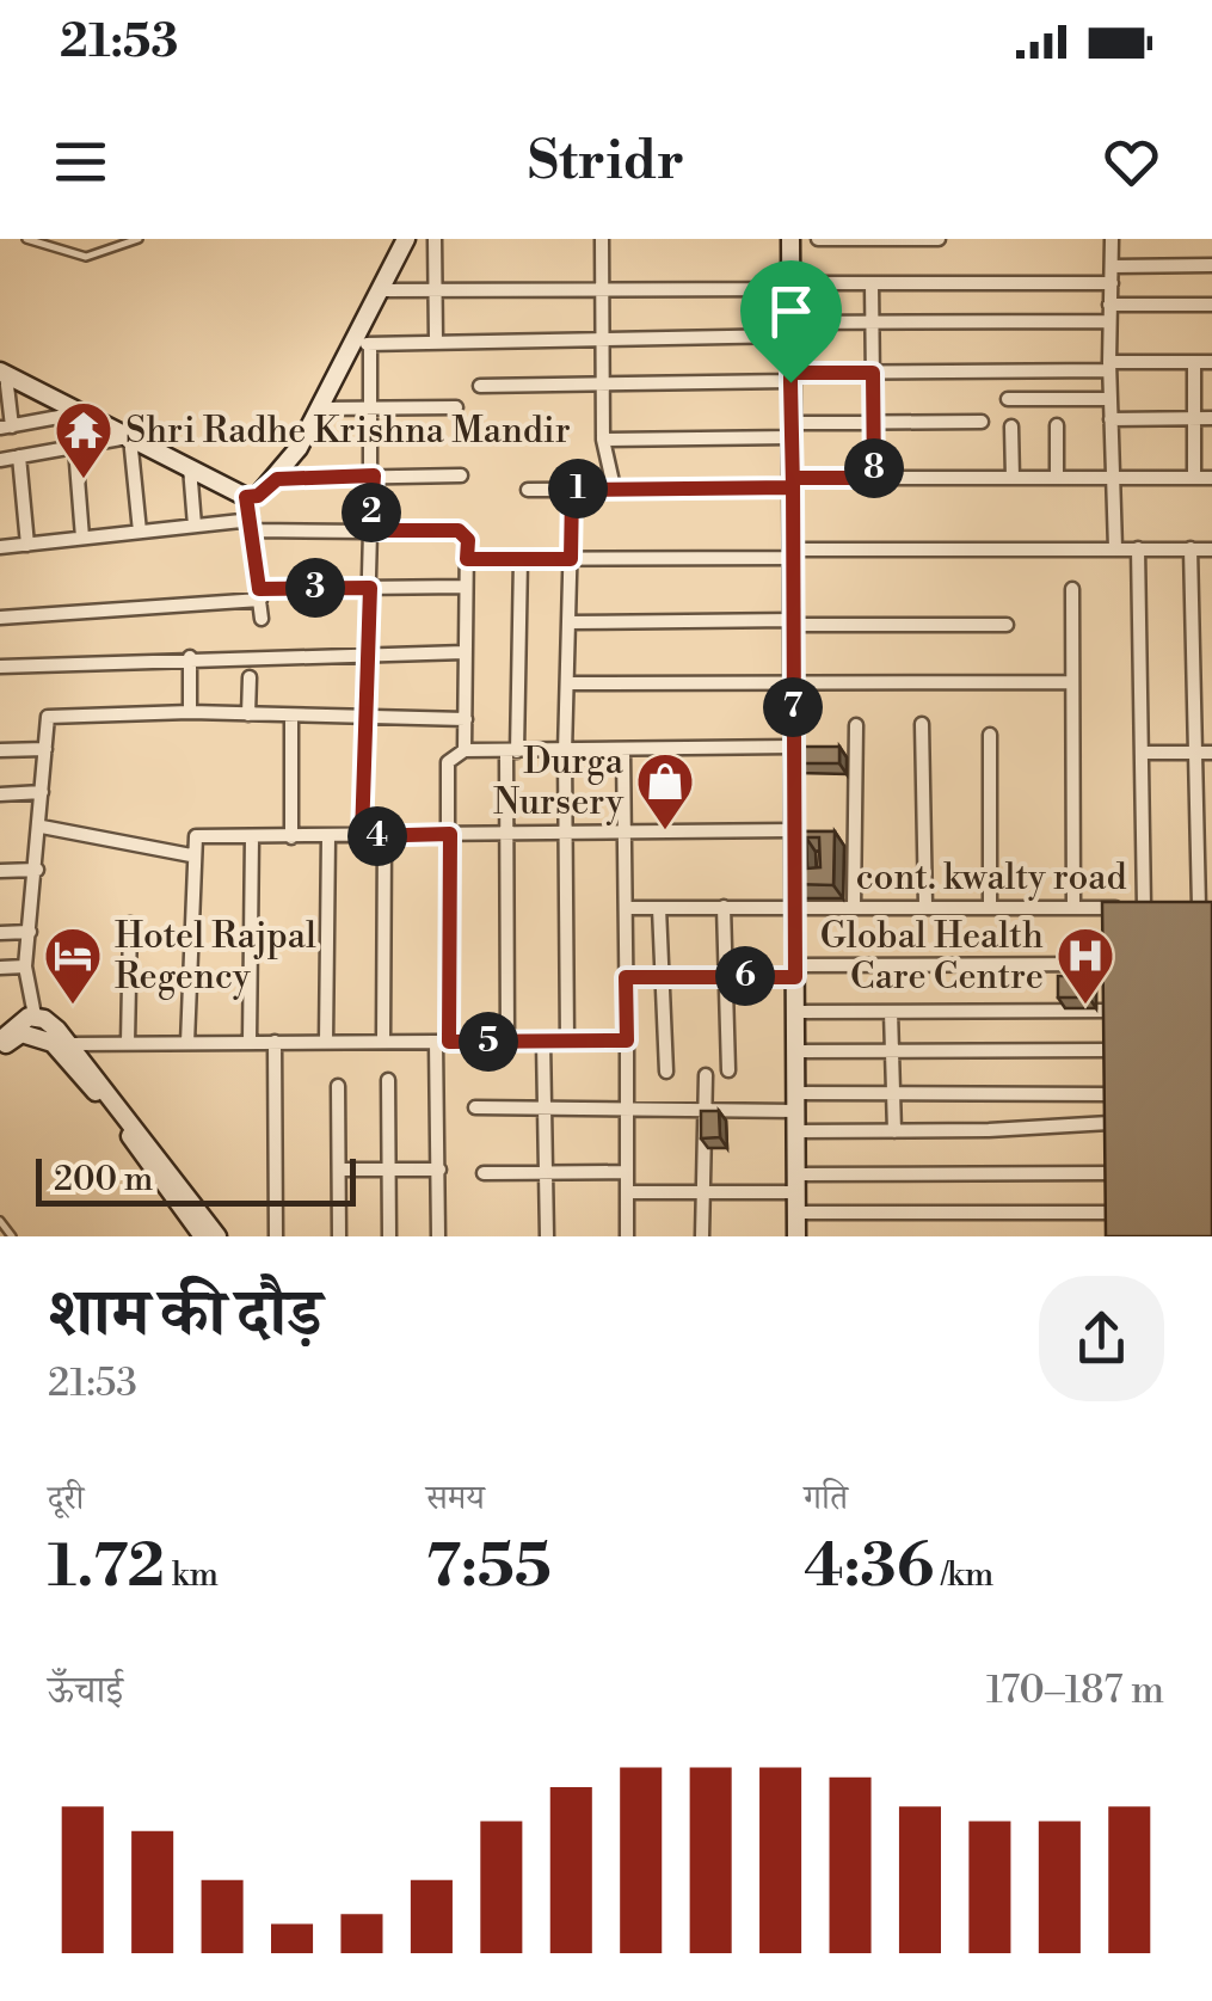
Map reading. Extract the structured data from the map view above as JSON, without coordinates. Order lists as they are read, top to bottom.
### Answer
{
  "streets": {
    "street": ["cont. kwalty road"]
  },
  "places": {
    "temple": ["Shri Radhe Krishna Mandir"],
    "shop": ["Durga Nursery"],
    "hotel": ["Hotel Rajpal Regency"],
    "hospital": ["Global Health Care Centre"]
  },
  "scale_bar": "200 m",
  "page": {
    "status": "21:53",
    "header": "Stridr",
    "pins": [
      "8",
      "1",
      "2",
      "3",
      "7",
      "4",
      "6",
      "5"
    ],
    "scale": "200 m",
    "heading": ["शाम की दौड़", "21:53"],
    "stats": [
      ["दूरी", "1.72 km"],
      ["समय", "7:55"],
      ["गति", "4:36 /km"]
    ],
    "chart": ["ऊँचाई", "170–187 m"]
  }
}
